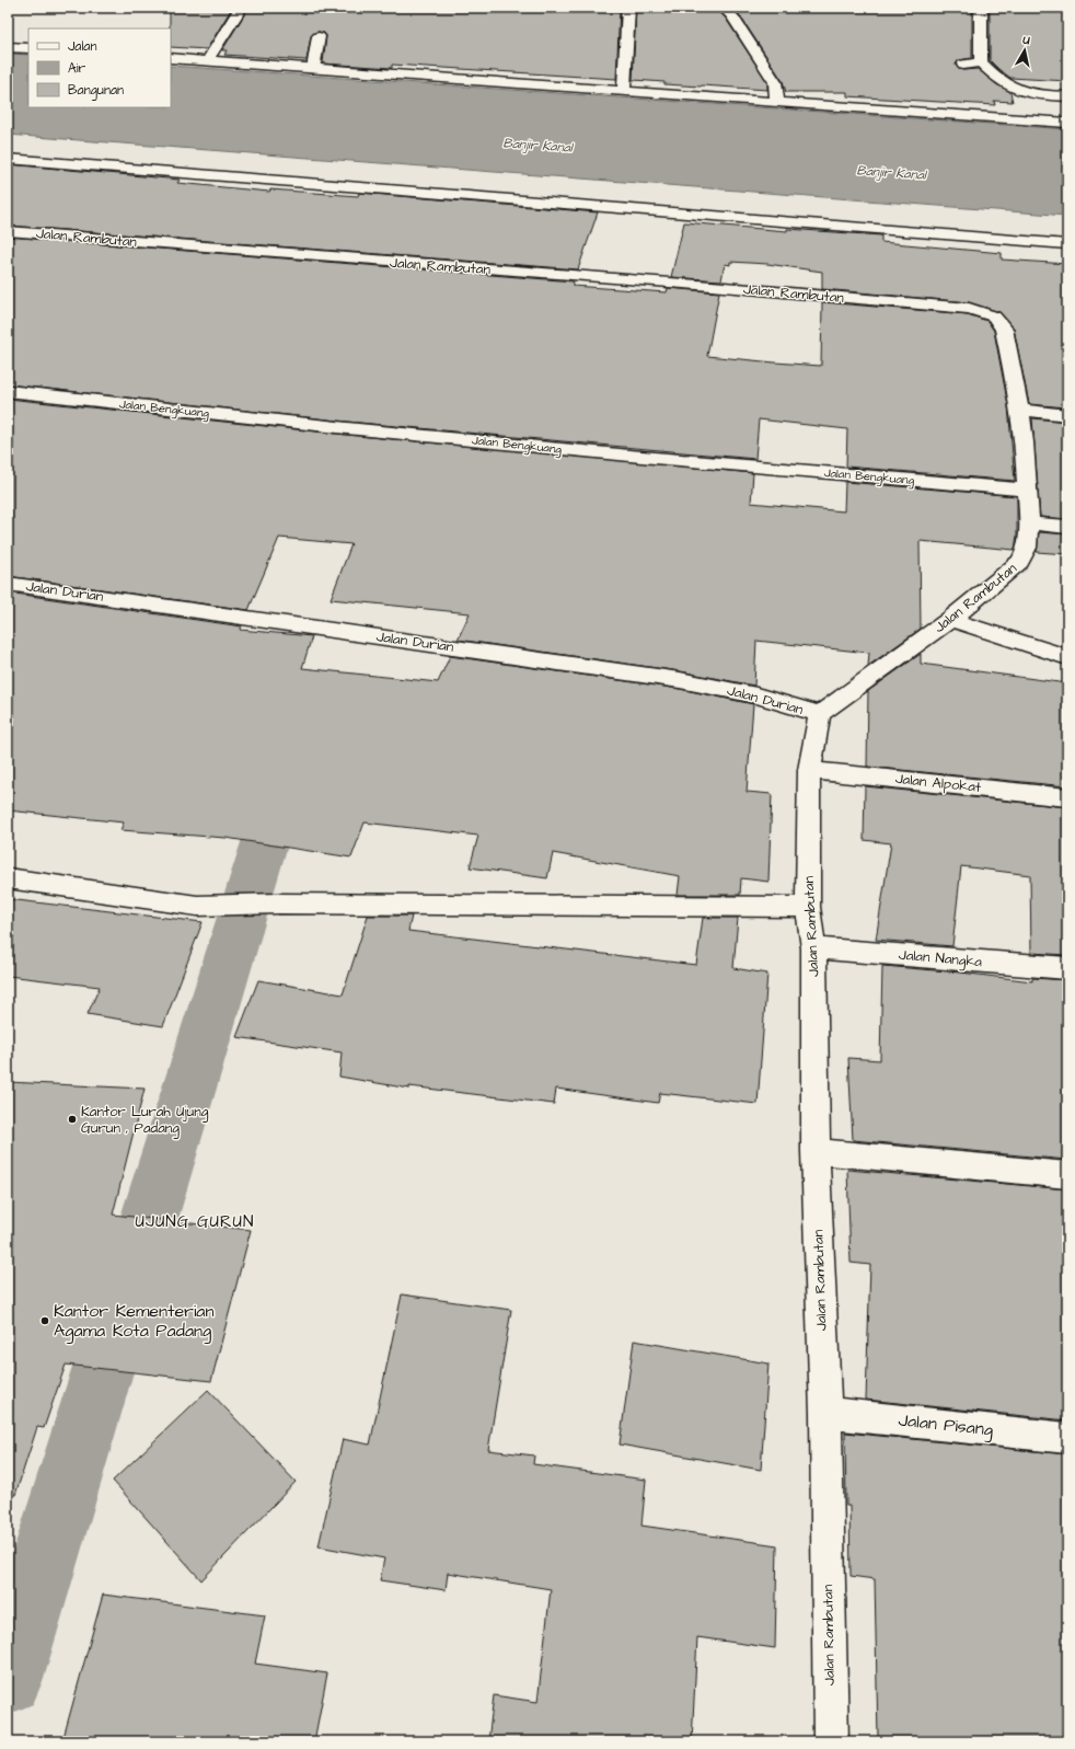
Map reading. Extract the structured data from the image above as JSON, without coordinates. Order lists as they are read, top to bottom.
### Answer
{
  "streets": {
    "street": [
      "Jalan Rambutan",
      "Jalan Bengkuang",
      "Jalan Durian",
      "Jalan Alpokat",
      "Jalan Nangka",
      "Jalan Pisang"
    ]
  },
  "crossings": [
    ["Jalan Rambutan", "Jalan Bengkuang"],
    ["Jalan Rambutan", "Jalan Durian"],
    ["Jalan Rambutan", "Jalan Alpokat"],
    ["Jalan Rambutan", "Jalan Nangka"],
    ["Jalan Rambutan", "Jalan Pisang"]
  ],
  "districts": ["UJUNG GURUN"],
  "water": ["Banjir Kanal"],
  "places": ["Kantor Lurah Ujung Gurun , Padang", "Kantor Kementerian Agama Kota Padang"],
  "legend": ["Jalan", "Air", "Bangunan"],
  "north": "top"
}
